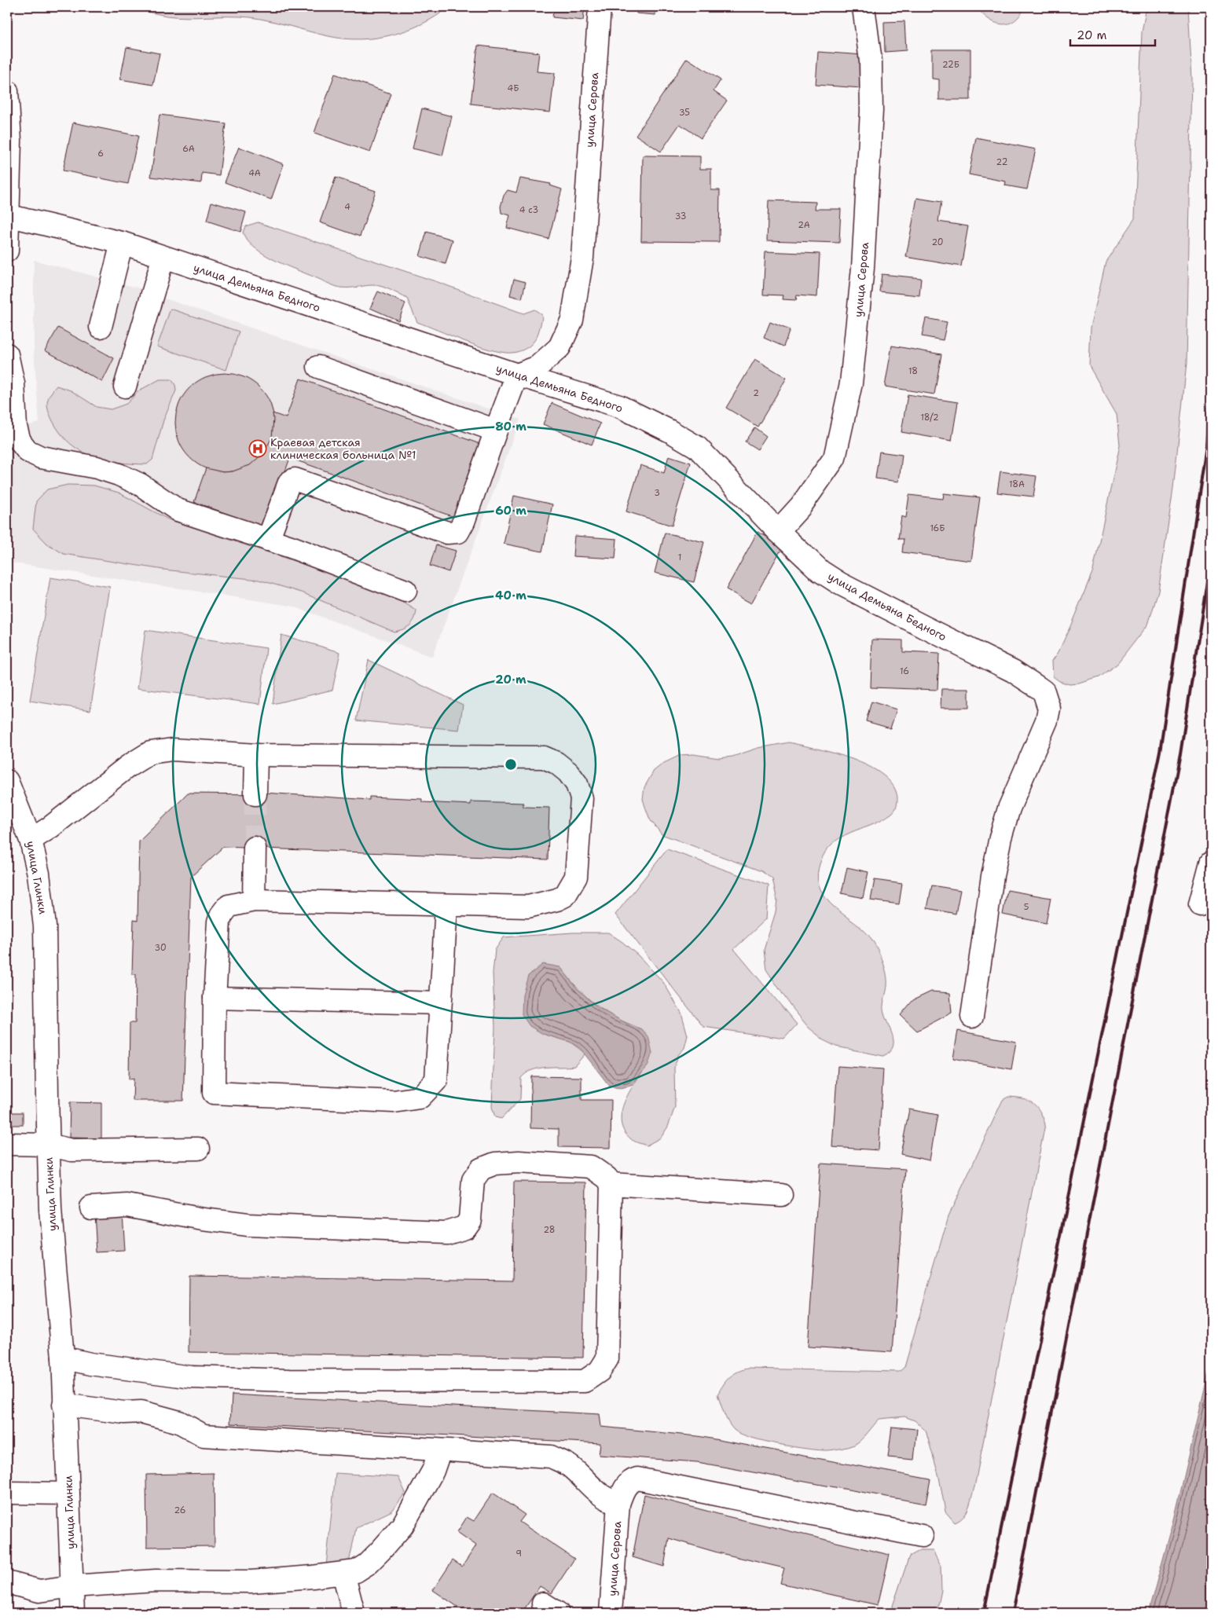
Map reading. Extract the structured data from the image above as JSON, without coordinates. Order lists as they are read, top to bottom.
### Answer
{
  "streets": {
    "street": ["улица Серова", "улица Демьяна Бедного", "улица Глинки"]
  },
  "crossings": [
    ["улица Серова", "улица Демьяна Бедного"]
  ],
  "places": {
    "hospital": ["Краевая детская клиническая больница №1"]
  },
  "house_numbers": [
    "22Б",
    "4Б",
    "35",
    "6А",
    "6",
    "22",
    "4А",
    "4",
    "4 с3",
    "33",
    "2А",
    "20",
    "18",
    "2",
    "18/2",
    "18А",
    "3",
    "16Б",
    "1",
    "16",
    "5",
    "30",
    "28",
    "26",
    "9"
  ],
  "scale_bar": "20 m",
  "rings": [
    "80 m",
    "60 m",
    "40 m",
    "20 m"
  ]
}
